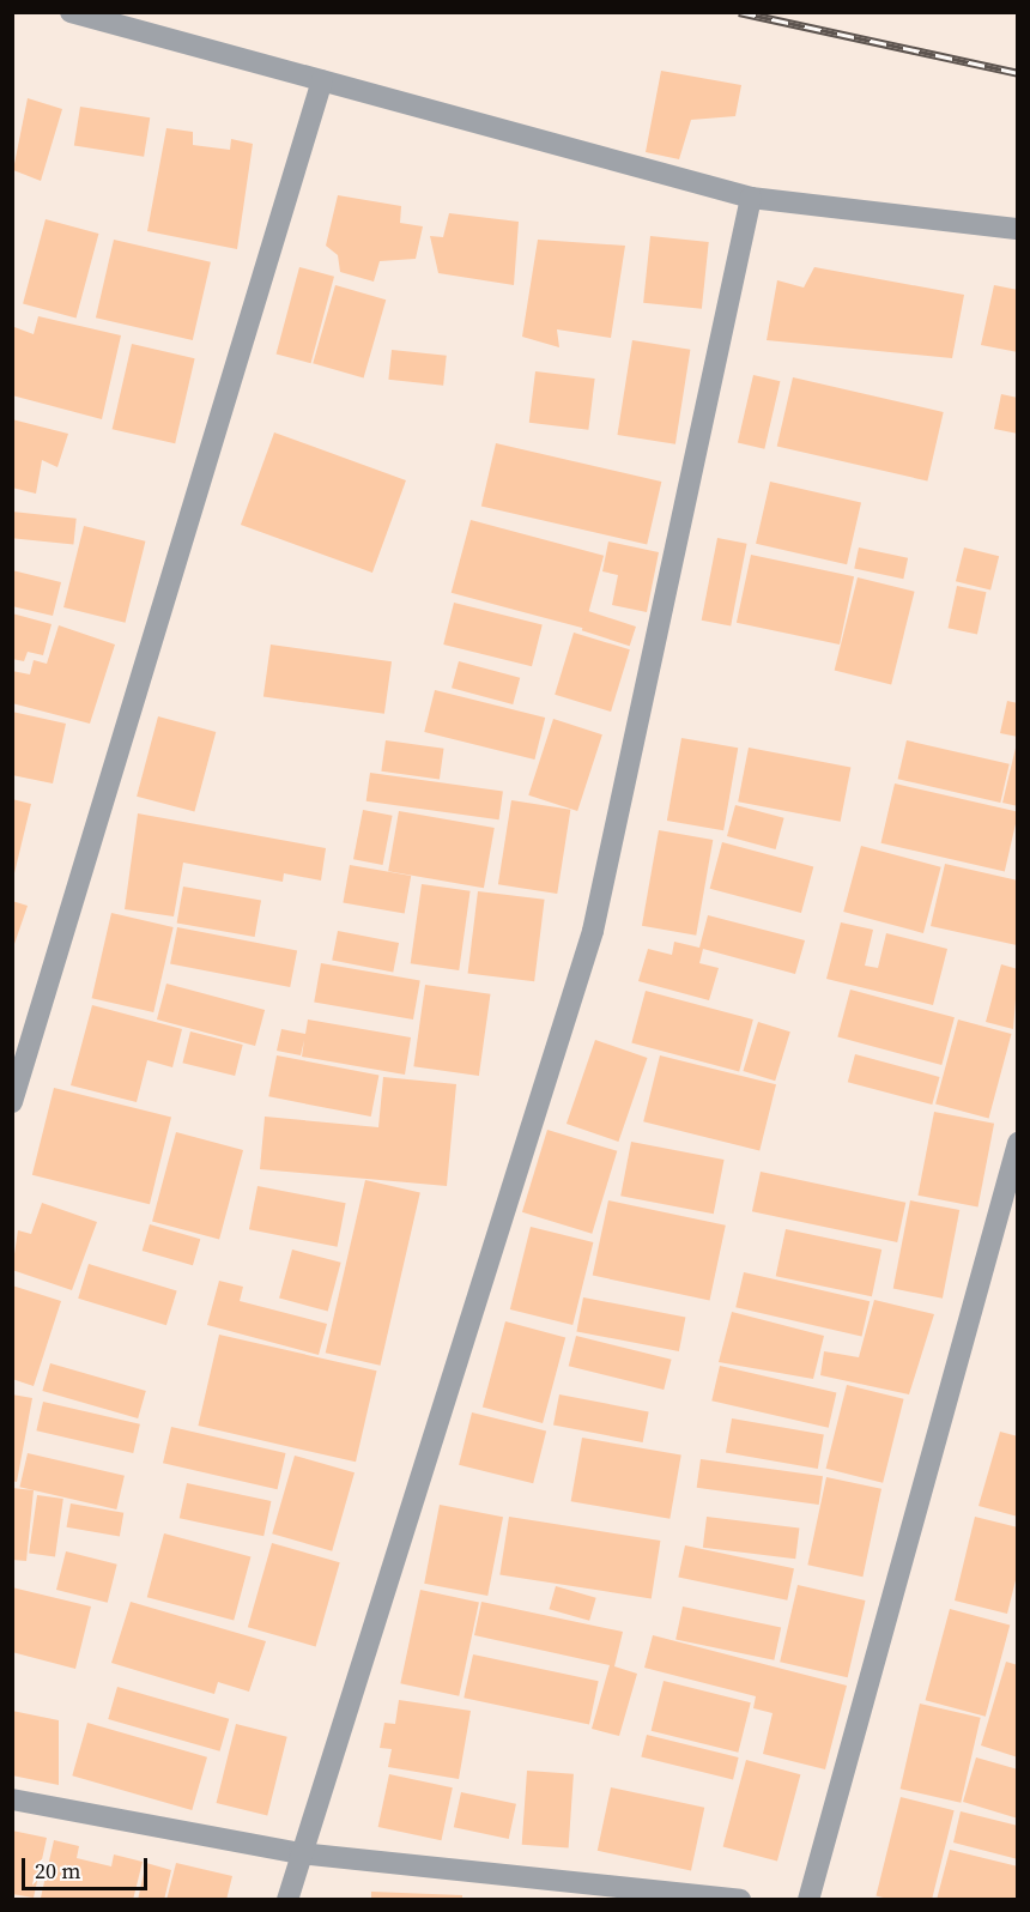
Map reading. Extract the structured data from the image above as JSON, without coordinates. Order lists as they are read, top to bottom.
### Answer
{
  "scale_bar": "20 m"
}
